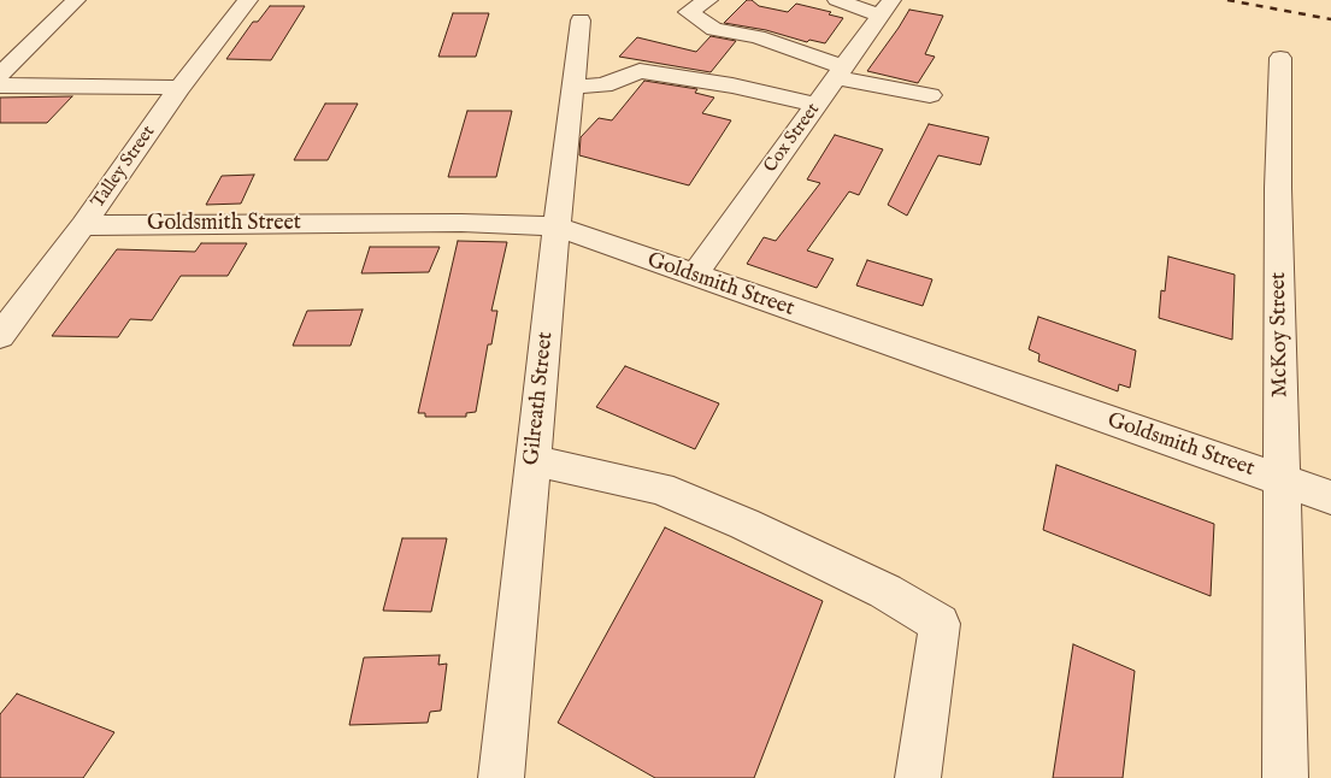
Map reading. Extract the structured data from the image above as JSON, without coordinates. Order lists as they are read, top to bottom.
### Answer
{
  "streets": {
    "street": [
      "Cox Street",
      "Talley Street",
      "Goldsmith Street",
      "McKoy Street",
      "Gilreath Street"
    ]
  },
  "crossings": [
    ["Cox Street", "Goldsmith Street"],
    ["Talley Street", "Goldsmith Street"],
    ["Goldsmith Street", "McKoy Street"],
    ["Goldsmith Street", "Gilreath Street"]
  ]
}
